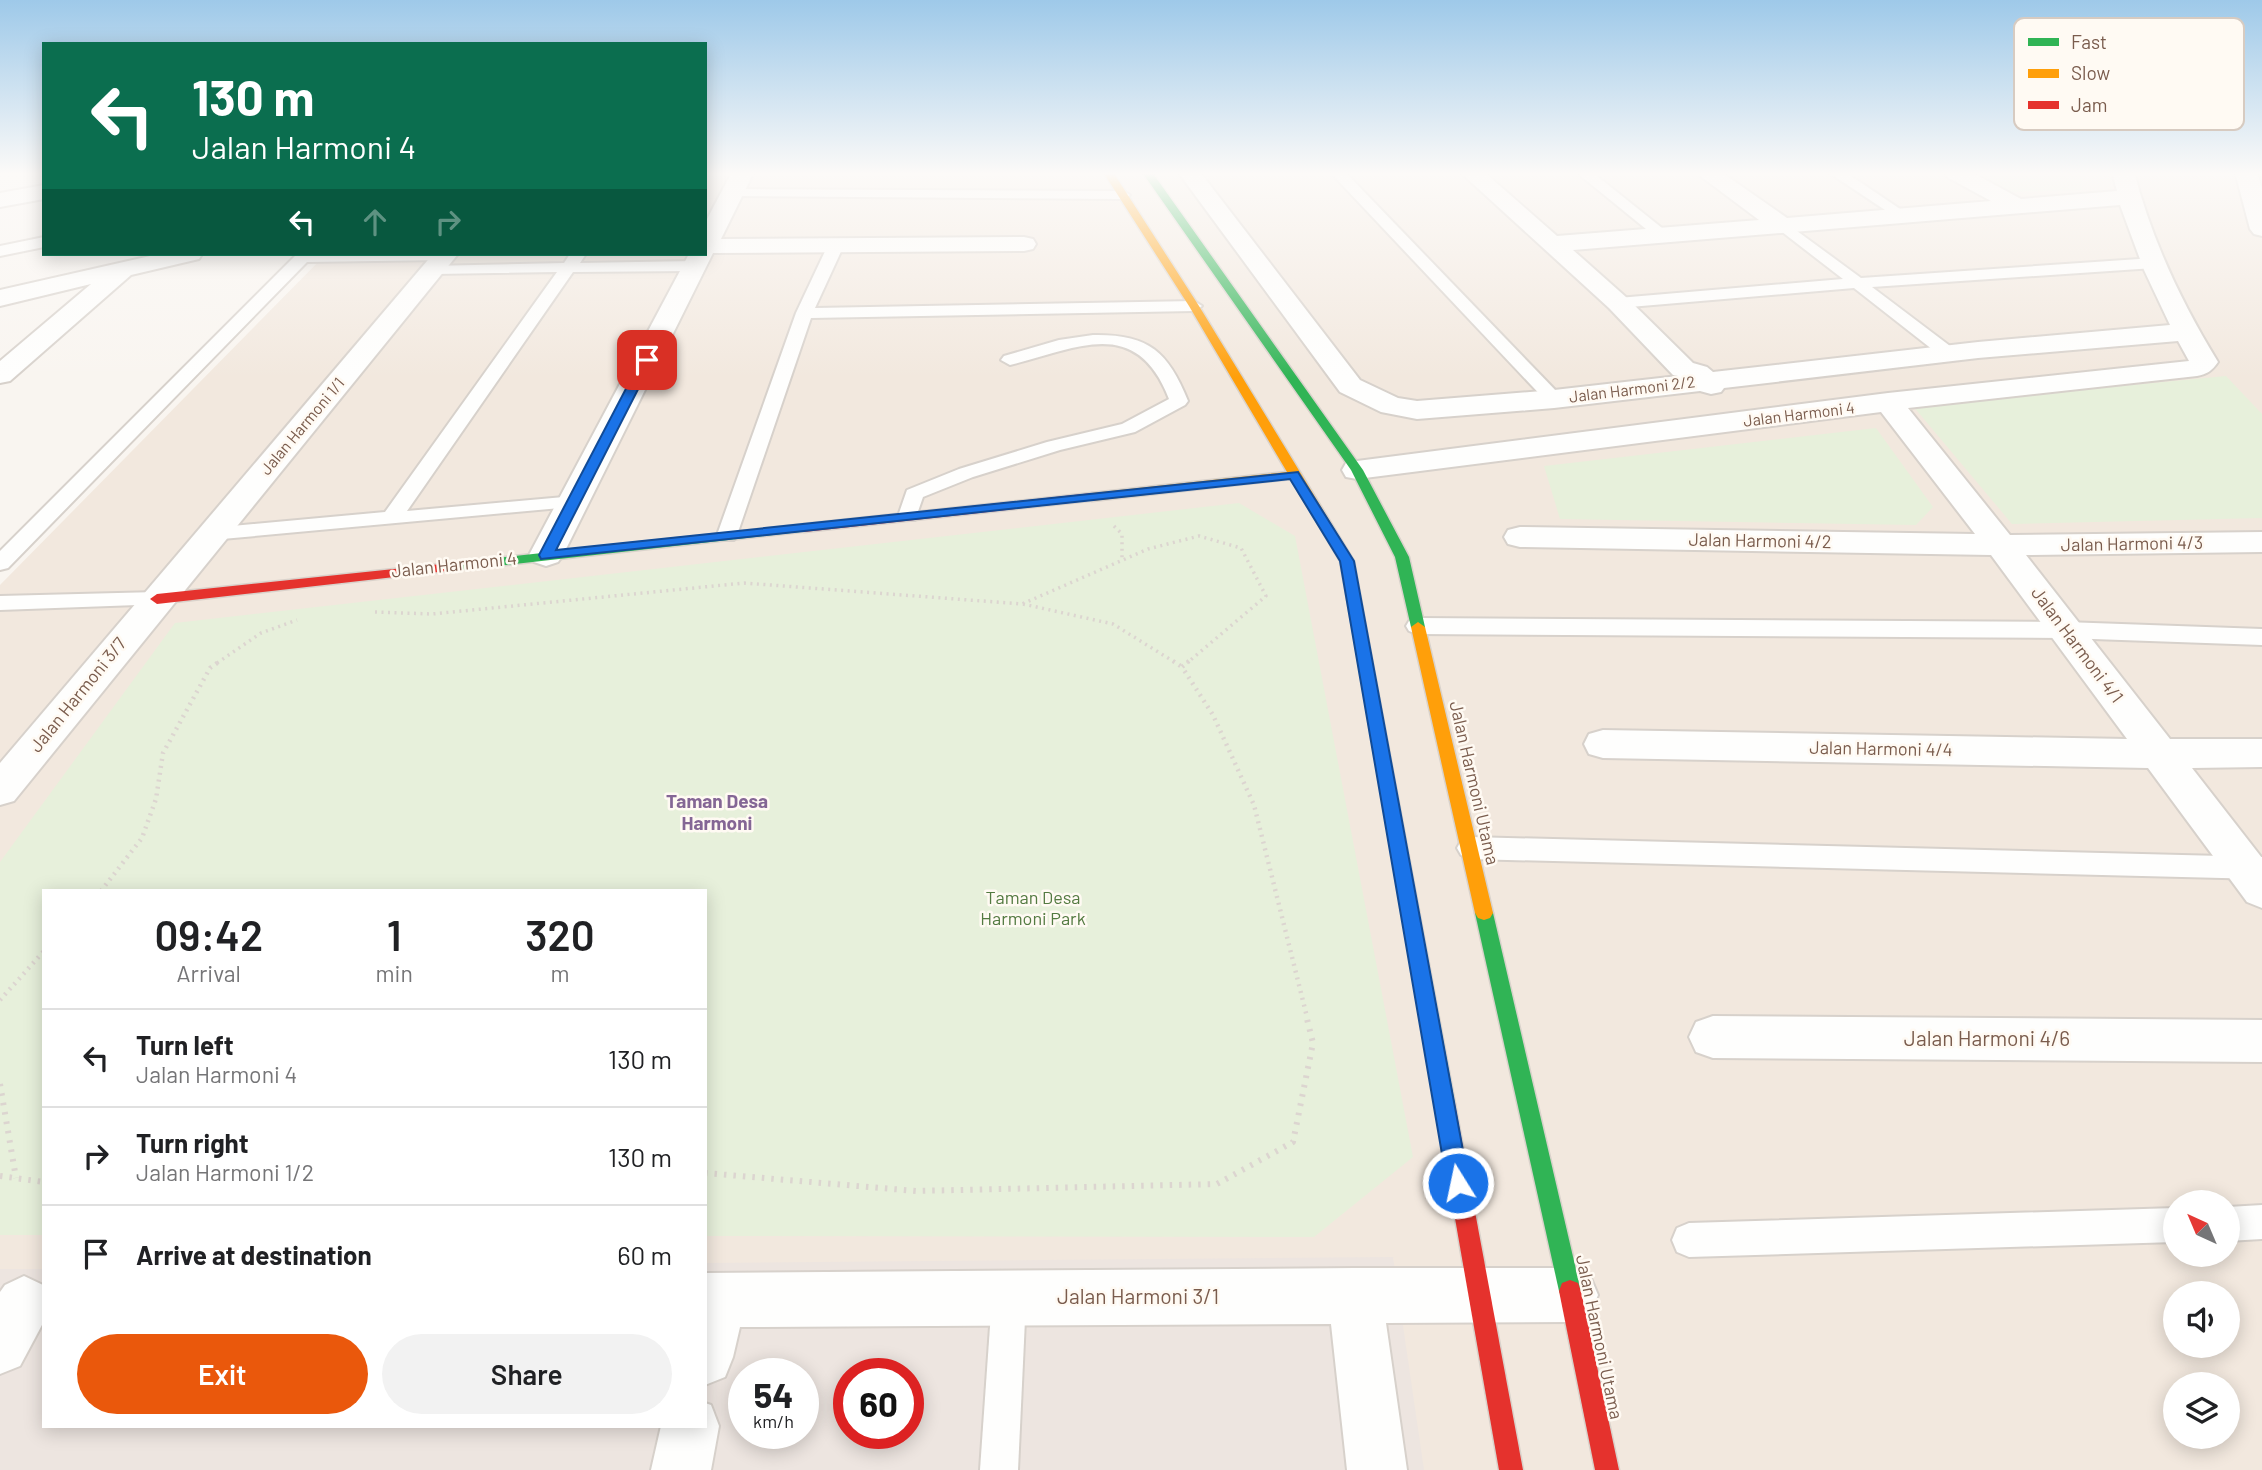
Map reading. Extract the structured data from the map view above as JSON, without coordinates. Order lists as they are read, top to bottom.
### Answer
{
  "streets": {
    "main road": ["Jalan Harmoni 4", "Jalan Harmoni Utama"],
    "street": [
      "Jalan Harmoni 2/2",
      "Jalan Harmoni 1/1",
      "Jalan Harmoni 4/2",
      "Jalan Harmoni 4/3",
      "Jalan Harmoni 4/1",
      "Jalan Harmoni 3/7",
      "Jalan Harmoni 4/4",
      "Jalan Harmoni 4/6",
      "Jalan Harmoni 3/1"
    ]
  },
  "crossings": [
    ["Jalan Harmoni 2/2", "Jalan Harmoni 4"],
    ["Jalan Harmoni 4", "Jalan Harmoni 1/1"],
    ["Jalan Harmoni 4", "Jalan Harmoni 4/1"],
    ["Jalan Harmoni 4", "Jalan Harmoni 3/7"],
    ["Jalan Harmoni 4", "Jalan Harmoni Utama"],
    ["Jalan Harmoni 1/1", "Jalan Harmoni 3/7"],
    ["Jalan Harmoni 4/2", "Jalan Harmoni 4/3"],
    ["Jalan Harmoni 4/2", "Jalan Harmoni 4/1"],
    ["Jalan Harmoni 4/3", "Jalan Harmoni 4/1"],
    ["Jalan Harmoni 4/1", "Jalan Harmoni 4/4"],
    ["Jalan Harmoni Utama", "Jalan Harmoni 3/1"]
  ],
  "districts": ["Taman Desa Harmoni"],
  "parks": ["Taman Desa Harmoni Park"],
  "legend": ["Fast", "Slow", "Jam"],
  "north": "top left",
  "page": {
    "turn": ["130 m", "Jalan Harmoni 4"],
    "eta": [
      "09:42",
      "Arrival",
      "1",
      "min",
      "320",
      "m"
    ],
    "list": [
      {
        "name": "Turn left",
        "note": "Jalan Harmoni 4",
        "value": "130 m"
      },
      {
        "name": "Turn right",
        "note": "Jalan Harmoni 1/2",
        "value": "130 m"
      },
      {
        "name": "Arrive at destination",
        "value": "60 m"
      }
    ],
    "buttons": ["Exit", "Share"],
    "speed": "54 km/h",
    "limit": "60"
  }
}
